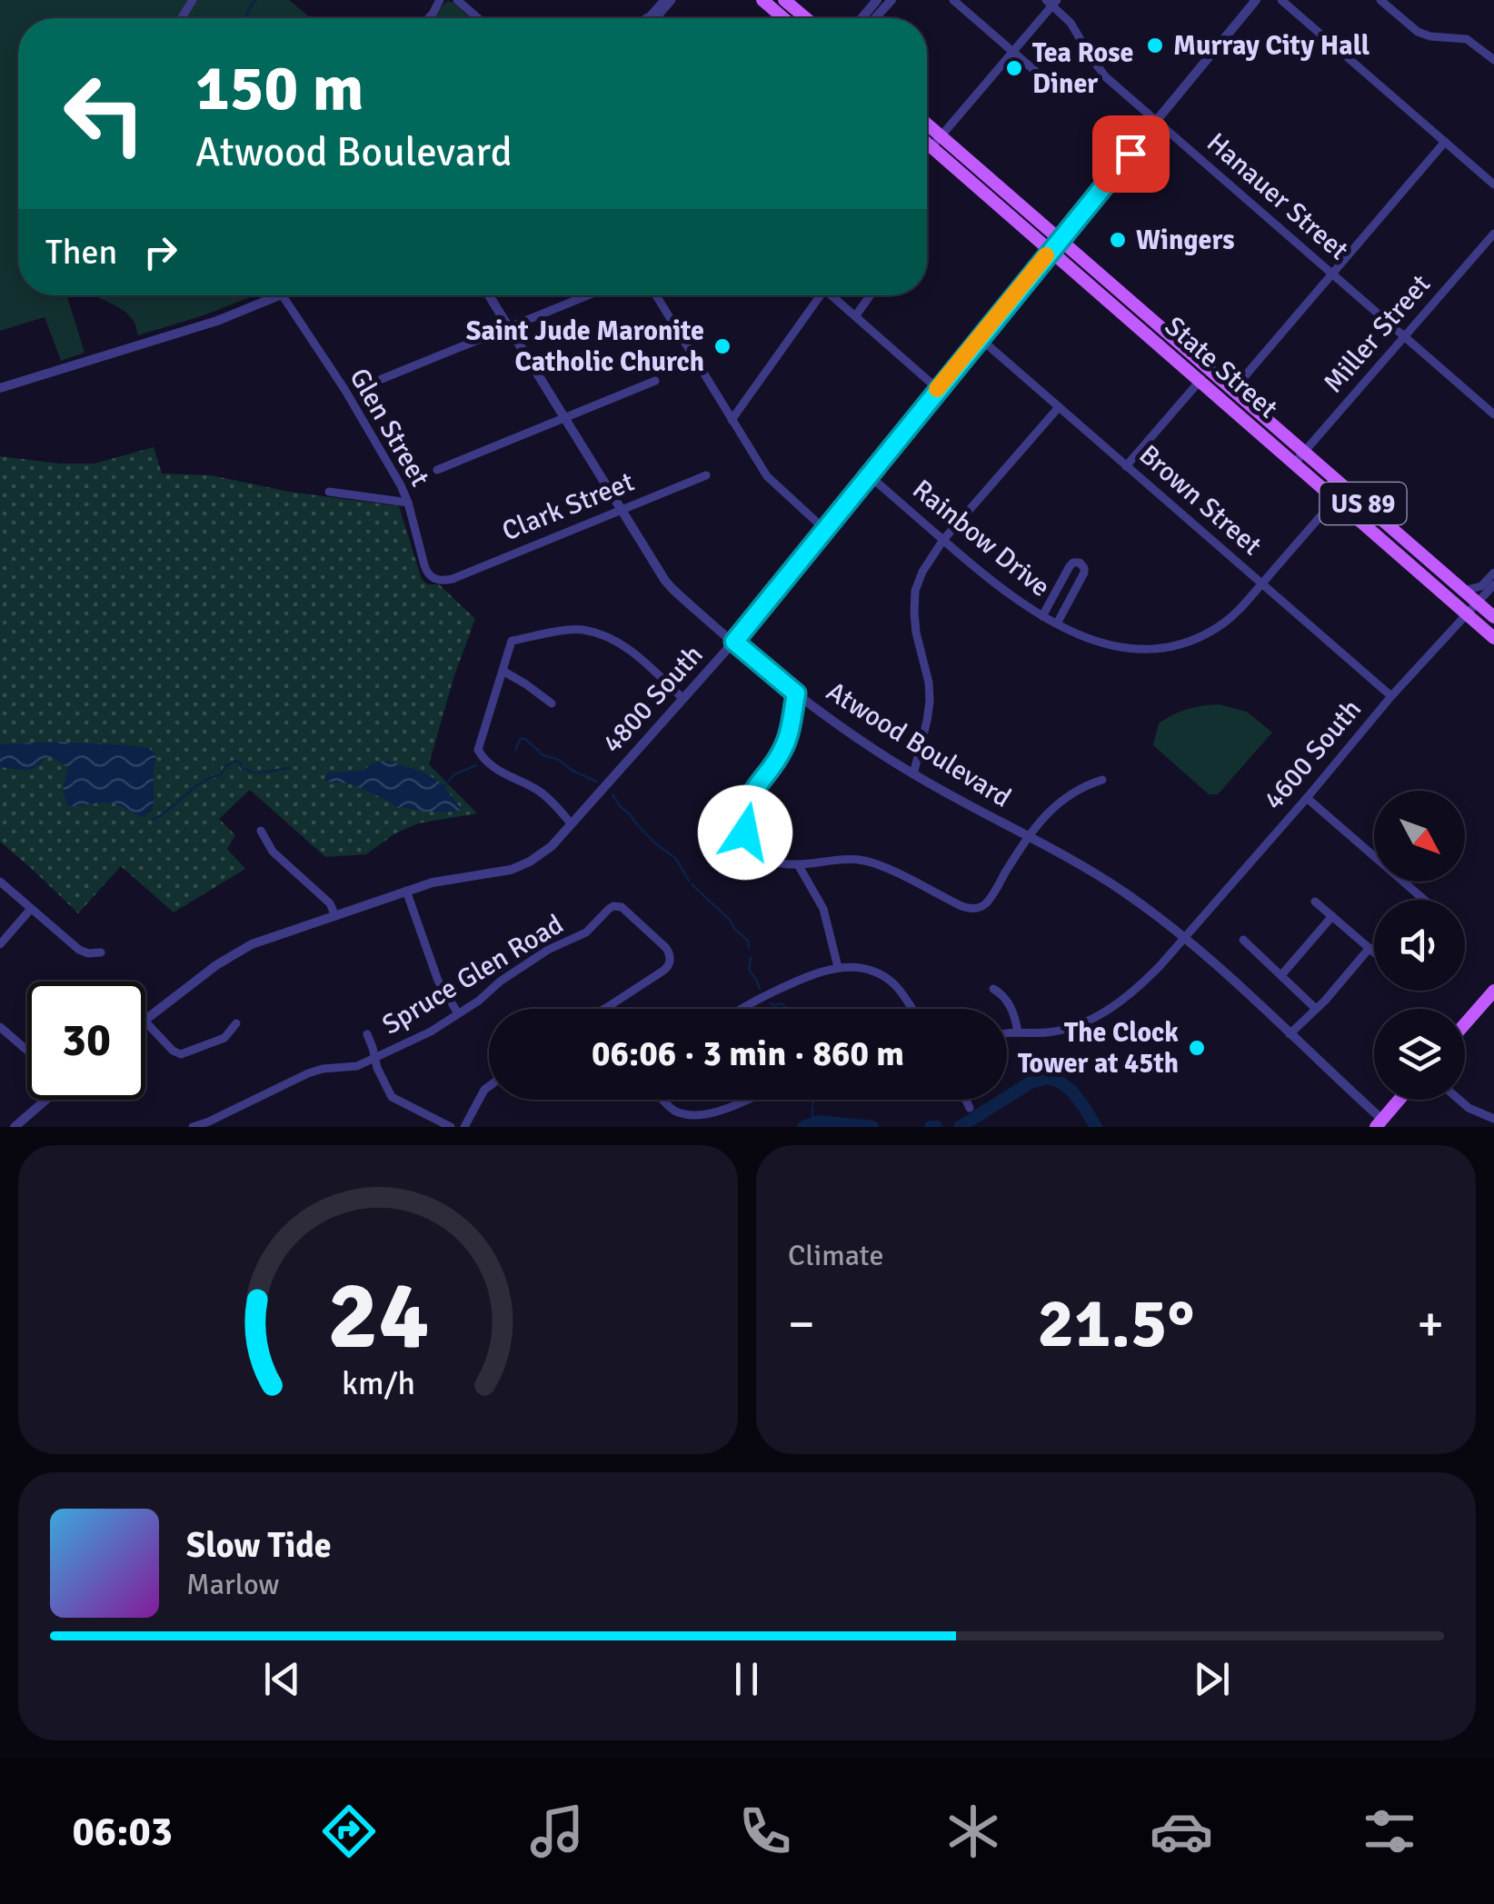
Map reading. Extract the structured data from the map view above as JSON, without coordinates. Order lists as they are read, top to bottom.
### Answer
{
  "streets": {
    "main road": ["State Street", "US 89"],
    "street": [
      "Hanauer Street",
      "Miller Street",
      "Glen Street",
      "Brown Street",
      "Clark Street",
      "Rainbow Drive",
      "4800 South",
      "Atwood Boulevard",
      "4600 South",
      "Spruce Glen Road"
    ]
  },
  "crossings": [
    ["Hanauer Street", "Miller Street"],
    ["Hanauer Street", "4800 South"],
    ["Miller Street", "State Street"],
    ["State Street", "Rainbow Drive"],
    ["State Street", "4800 South"],
    ["State Street", "4600 South"],
    ["Glen Street", "Clark Street"],
    ["Brown Street", "Rainbow Drive"],
    ["Brown Street", "4800 South"],
    ["Brown Street", "4600 South"],
    ["Clark Street", "Atwood Boulevard"],
    ["Rainbow Drive", "4800 South"],
    ["4800 South", "Atwood Boulevard"],
    ["Atwood Boulevard", "4600 South"]
  ],
  "places": [
    "Murray City Hall",
    "Tea Rose Diner",
    "Wingers",
    "Saint Jude Maronite Catholic Church",
    "The Clock Tower at 45th"
  ],
  "north": "bottom right",
  "page": {
    "turn": ["150 m", "Atwood Boulevard"],
    "then": "Then",
    "limit": "30",
    "trip": "06:06 · 3 min · 860 m",
    "tile": "Climate",
    "heat": ["−", "21.5°", "+"],
    "song": ["Slow Tide", "Marlow"],
    "tabs": "06:03",
    "gauge": ["24", "km/h"]
  }
}
